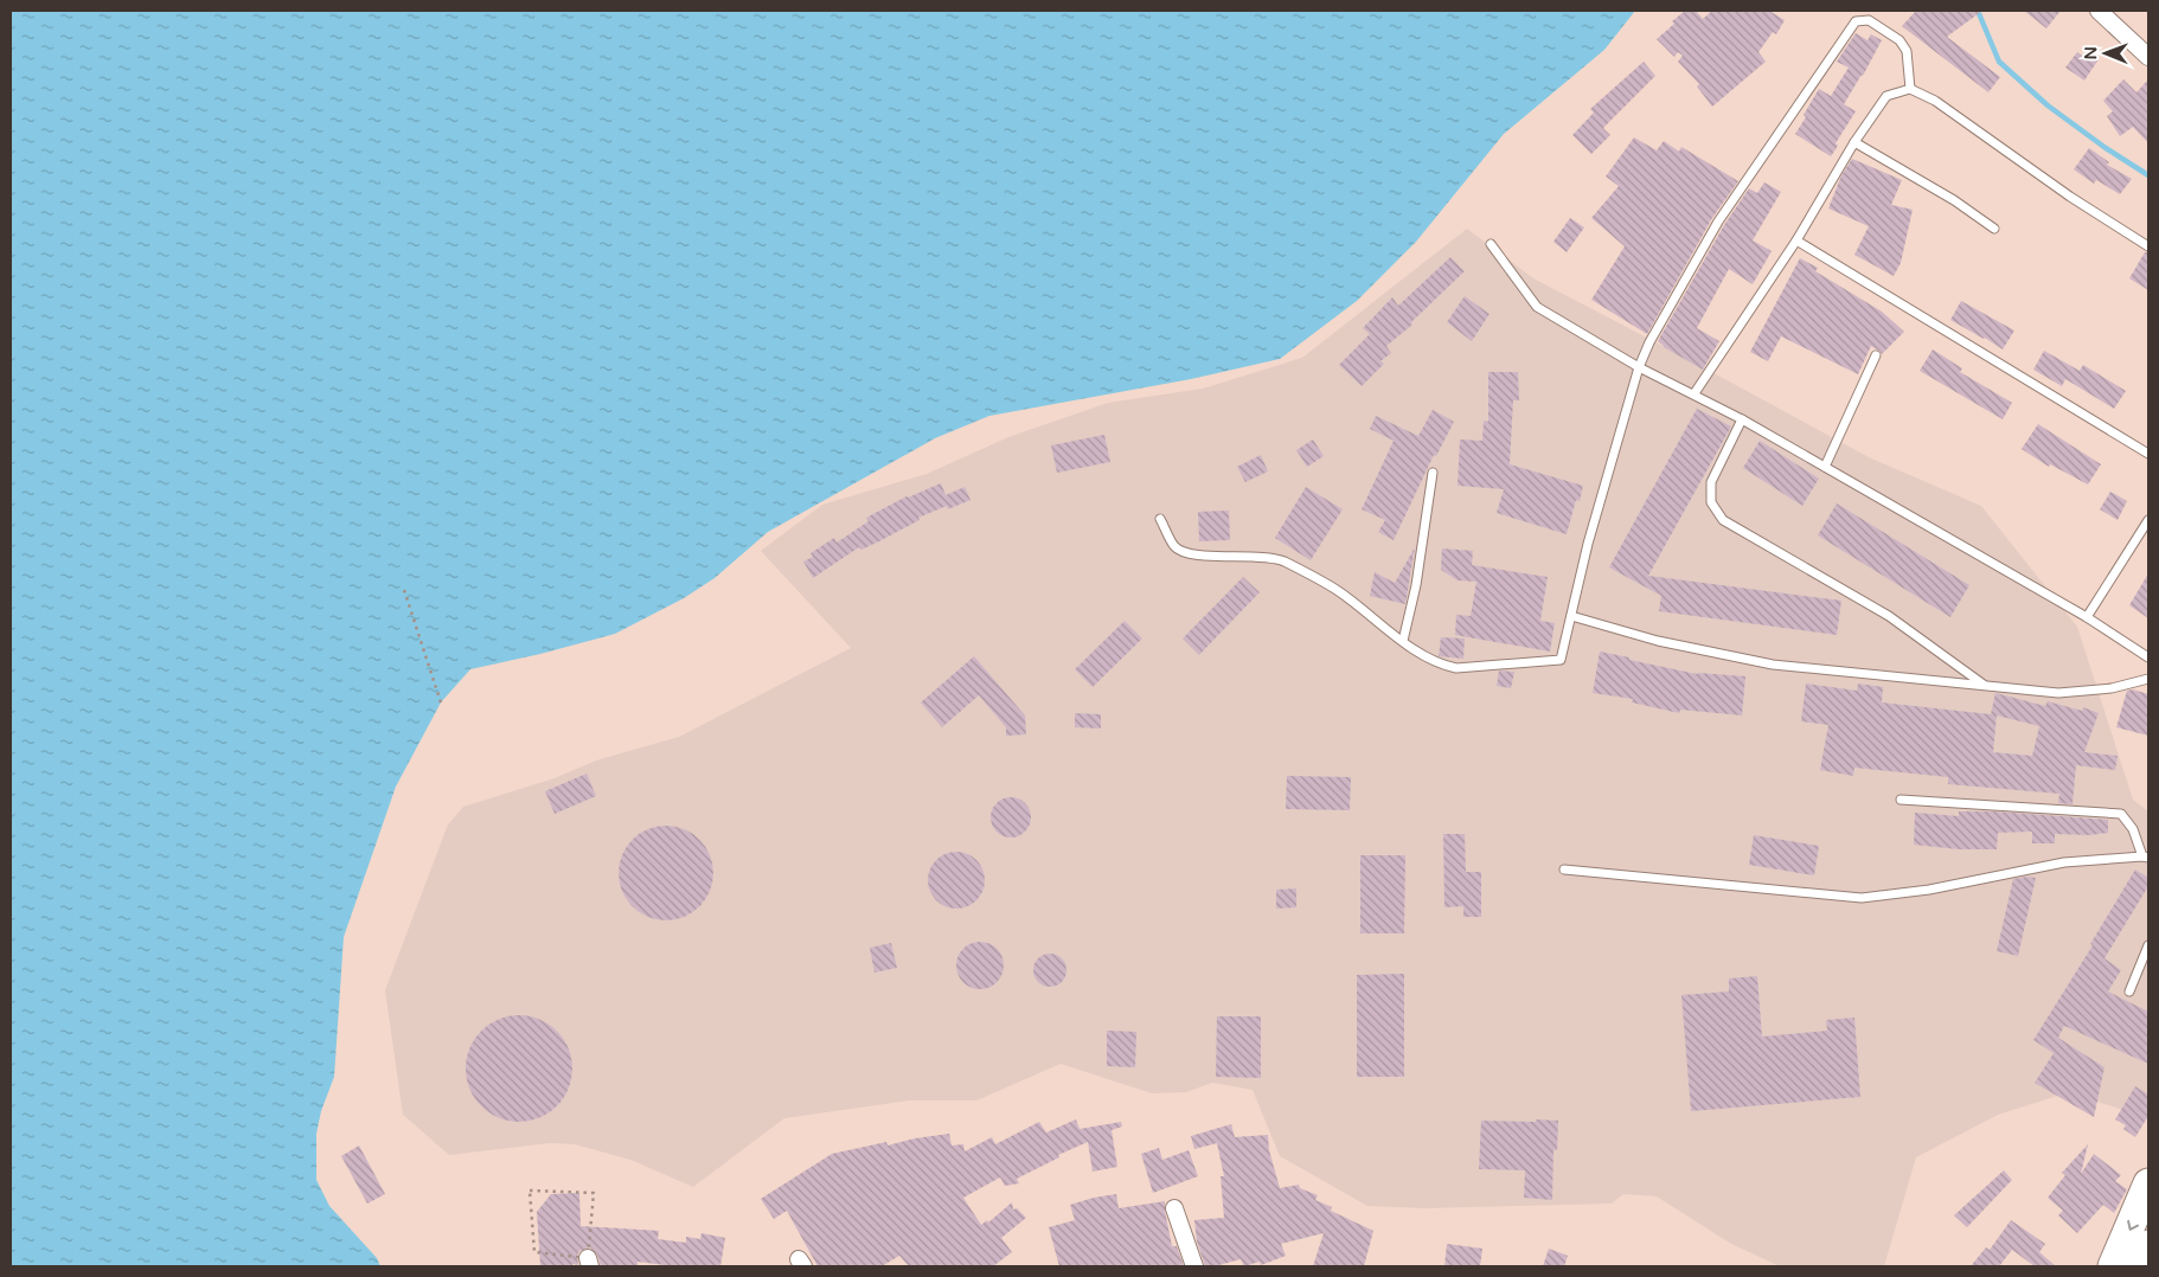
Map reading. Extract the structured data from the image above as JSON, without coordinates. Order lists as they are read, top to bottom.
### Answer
{
  "north": "left"
}
